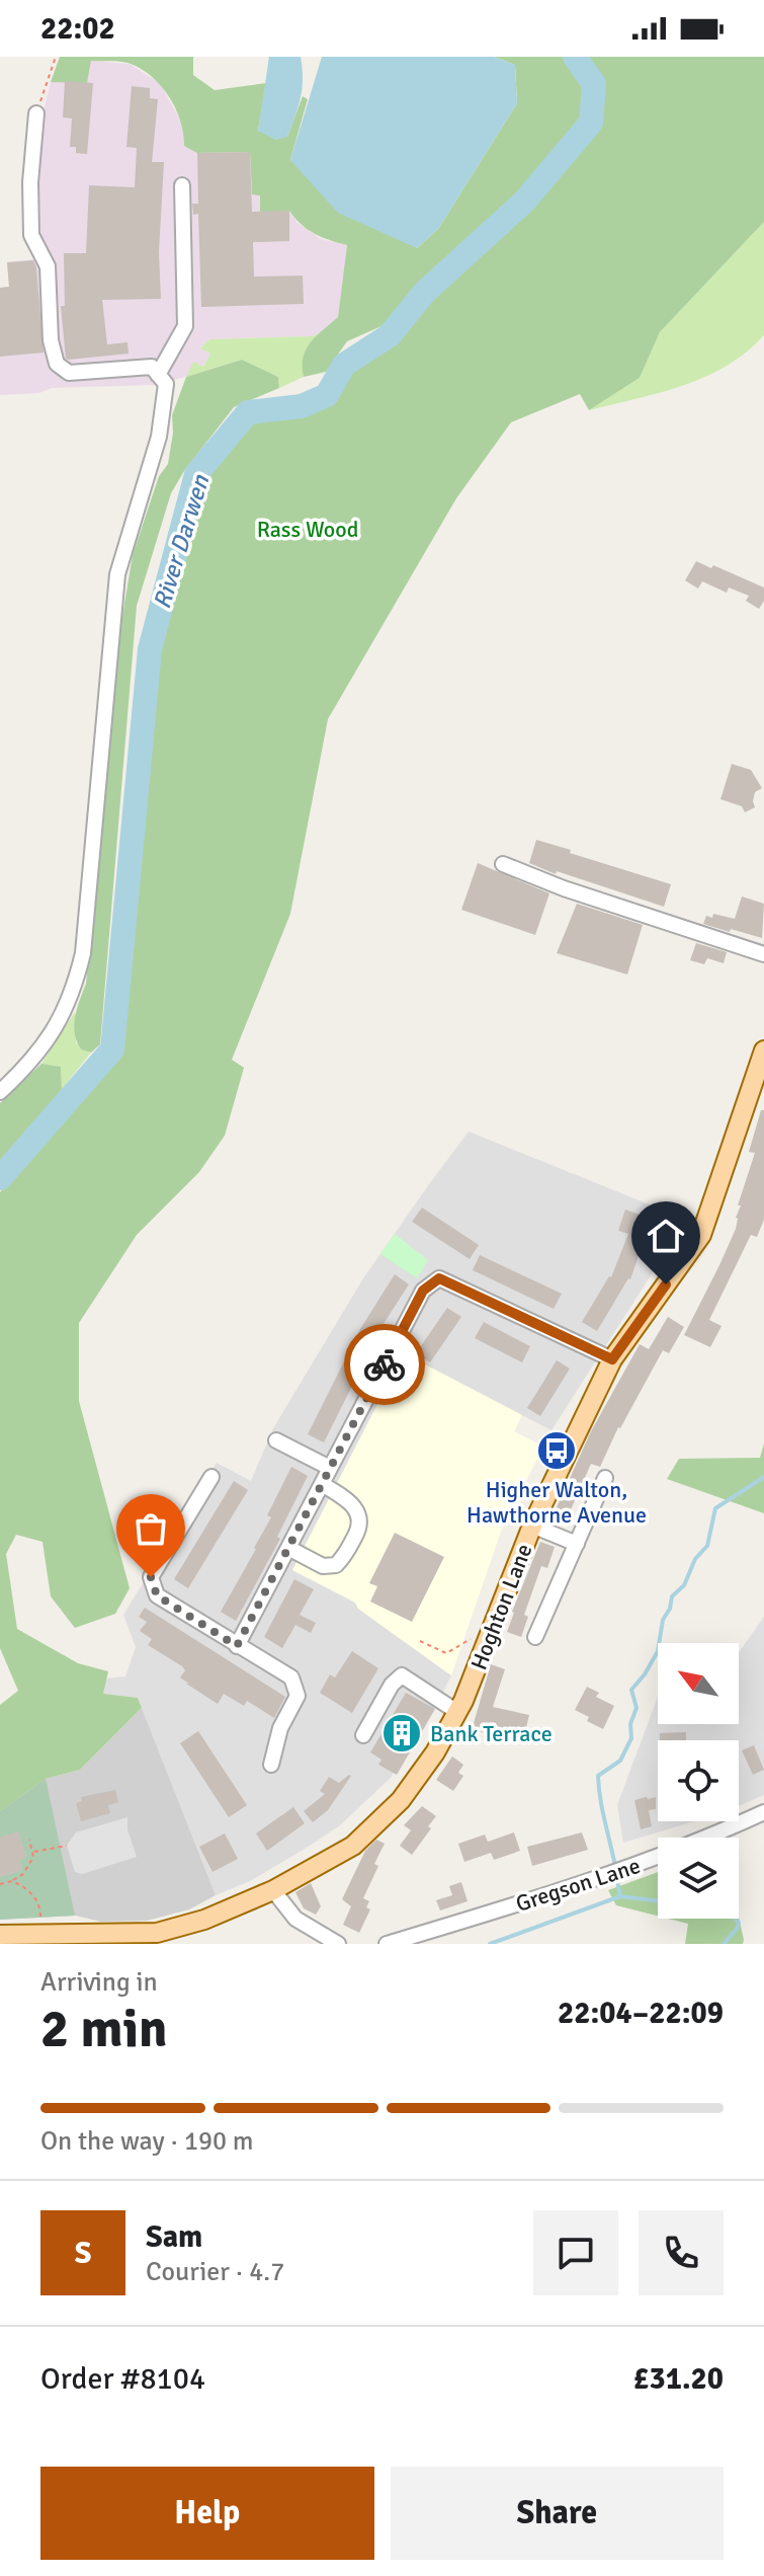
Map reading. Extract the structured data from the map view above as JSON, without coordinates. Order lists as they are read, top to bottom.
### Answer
{
  "streets": {
    "main road": ["Hoghton Lane"],
    "street": ["Gregson Lane"]
  },
  "water": ["River Darwen"],
  "parks": ["Rass Wood"],
  "places": {
    "bus stop": ["Higher Walton, Hawthorne Avenue"],
    "building": ["Bank Terrace"]
  },
  "north": "top left",
  "page": {
    "status": "22:02",
    "heading": ["2 min", "Arriving in", "22:04–22:09"],
    "panel": [
      "Sam",
      "Courier · 4.7",
      "Order #8104",
      "£31.20"
    ],
    "bar": "On the way · 190 m",
    "round": "S",
    "buttons": ["Help", "Share"]
  }
}
